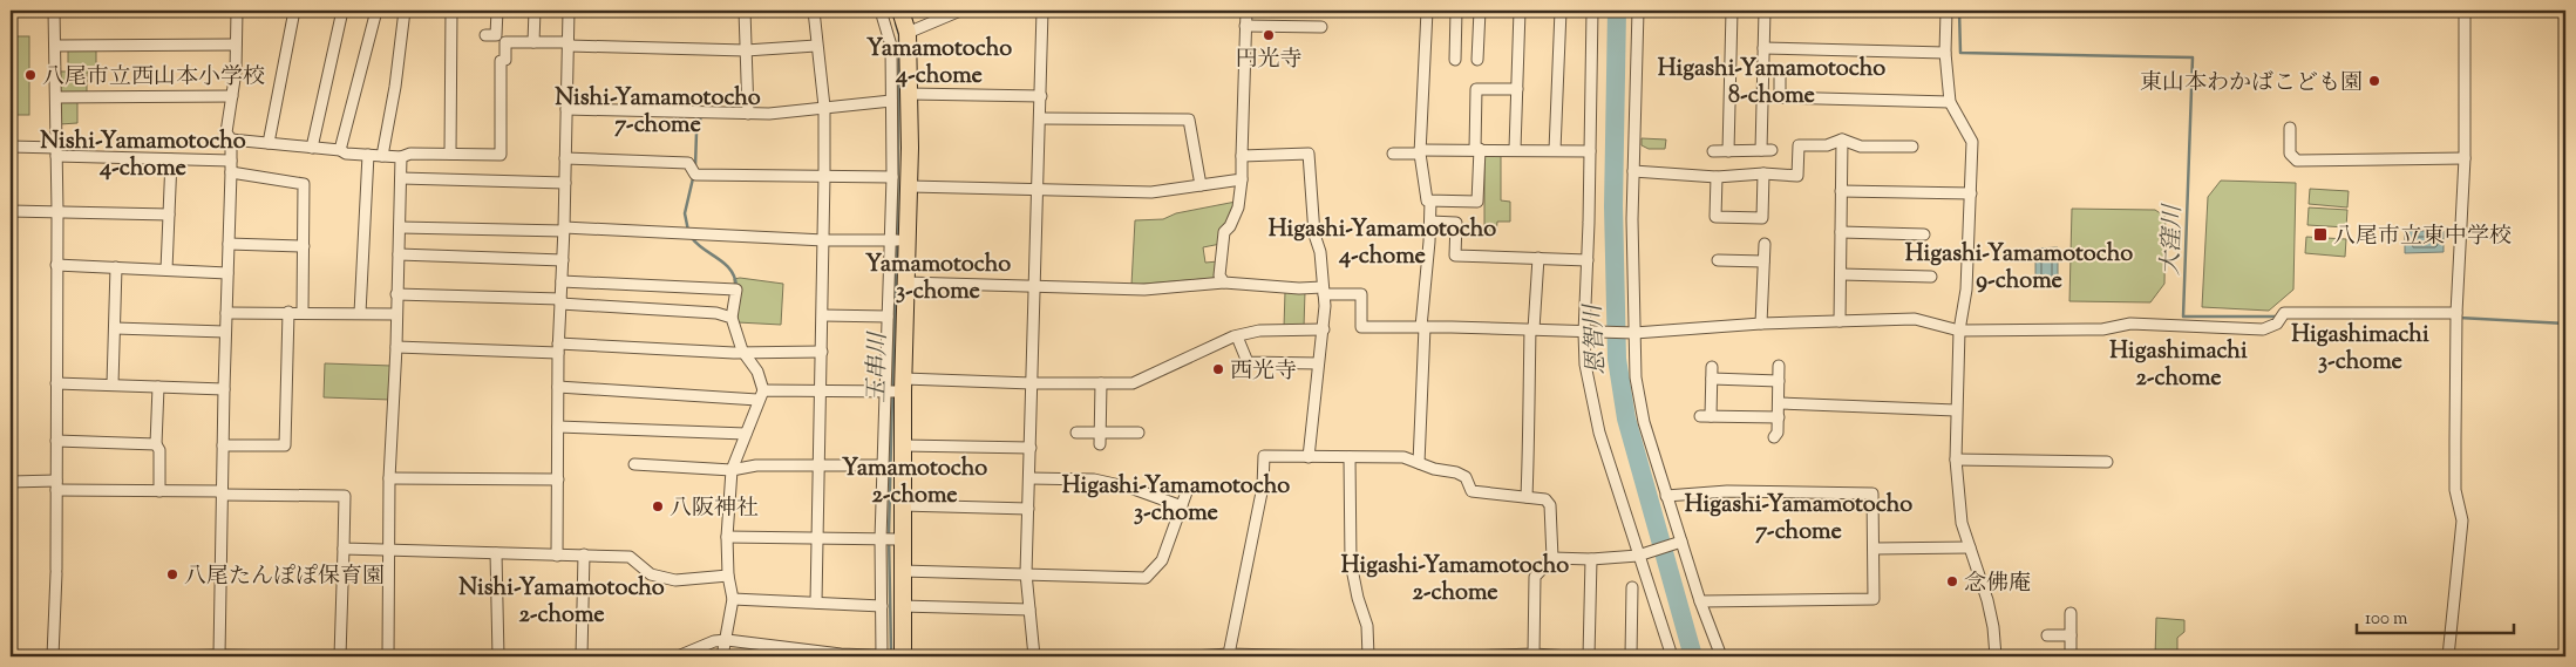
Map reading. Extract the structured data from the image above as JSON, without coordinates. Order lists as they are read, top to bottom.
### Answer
{
  "districts": [
    "Yamamotocho 4-chome",
    "Higashi-Yamamotocho 8-chome",
    "Nishi-Yamamotocho 7-chome",
    "Nishi-Yamamotocho 4-chome",
    "Higashi-Yamamotocho 4-chome",
    "Higashi-Yamamotocho 9-chome",
    "Yamamotocho 3-chome",
    "Higashimachi 3-chome",
    "Higashimachi 2-chome",
    "Yamamotocho 2-chome",
    "Higashi-Yamamotocho 3-chome",
    "Higashi-Yamamotocho 7-chome",
    "Higashi-Yamamotocho 2-chome",
    "Nishi-Yamamotocho 2-chome"
  ],
  "water": ["大窪川", "恩智川", "玉串川"],
  "places": {
    "other": [
      "円光寺",
      "八尾市立西山本小学校",
      "東山本わかばこども園",
      "西光寺",
      "八阪神社",
      "八尾たんぽぽ保育園",
      "念佛庵"
    ],
    "transit": ["八尾市立東中学校"]
  },
  "scale_bar": "100 m"
}
